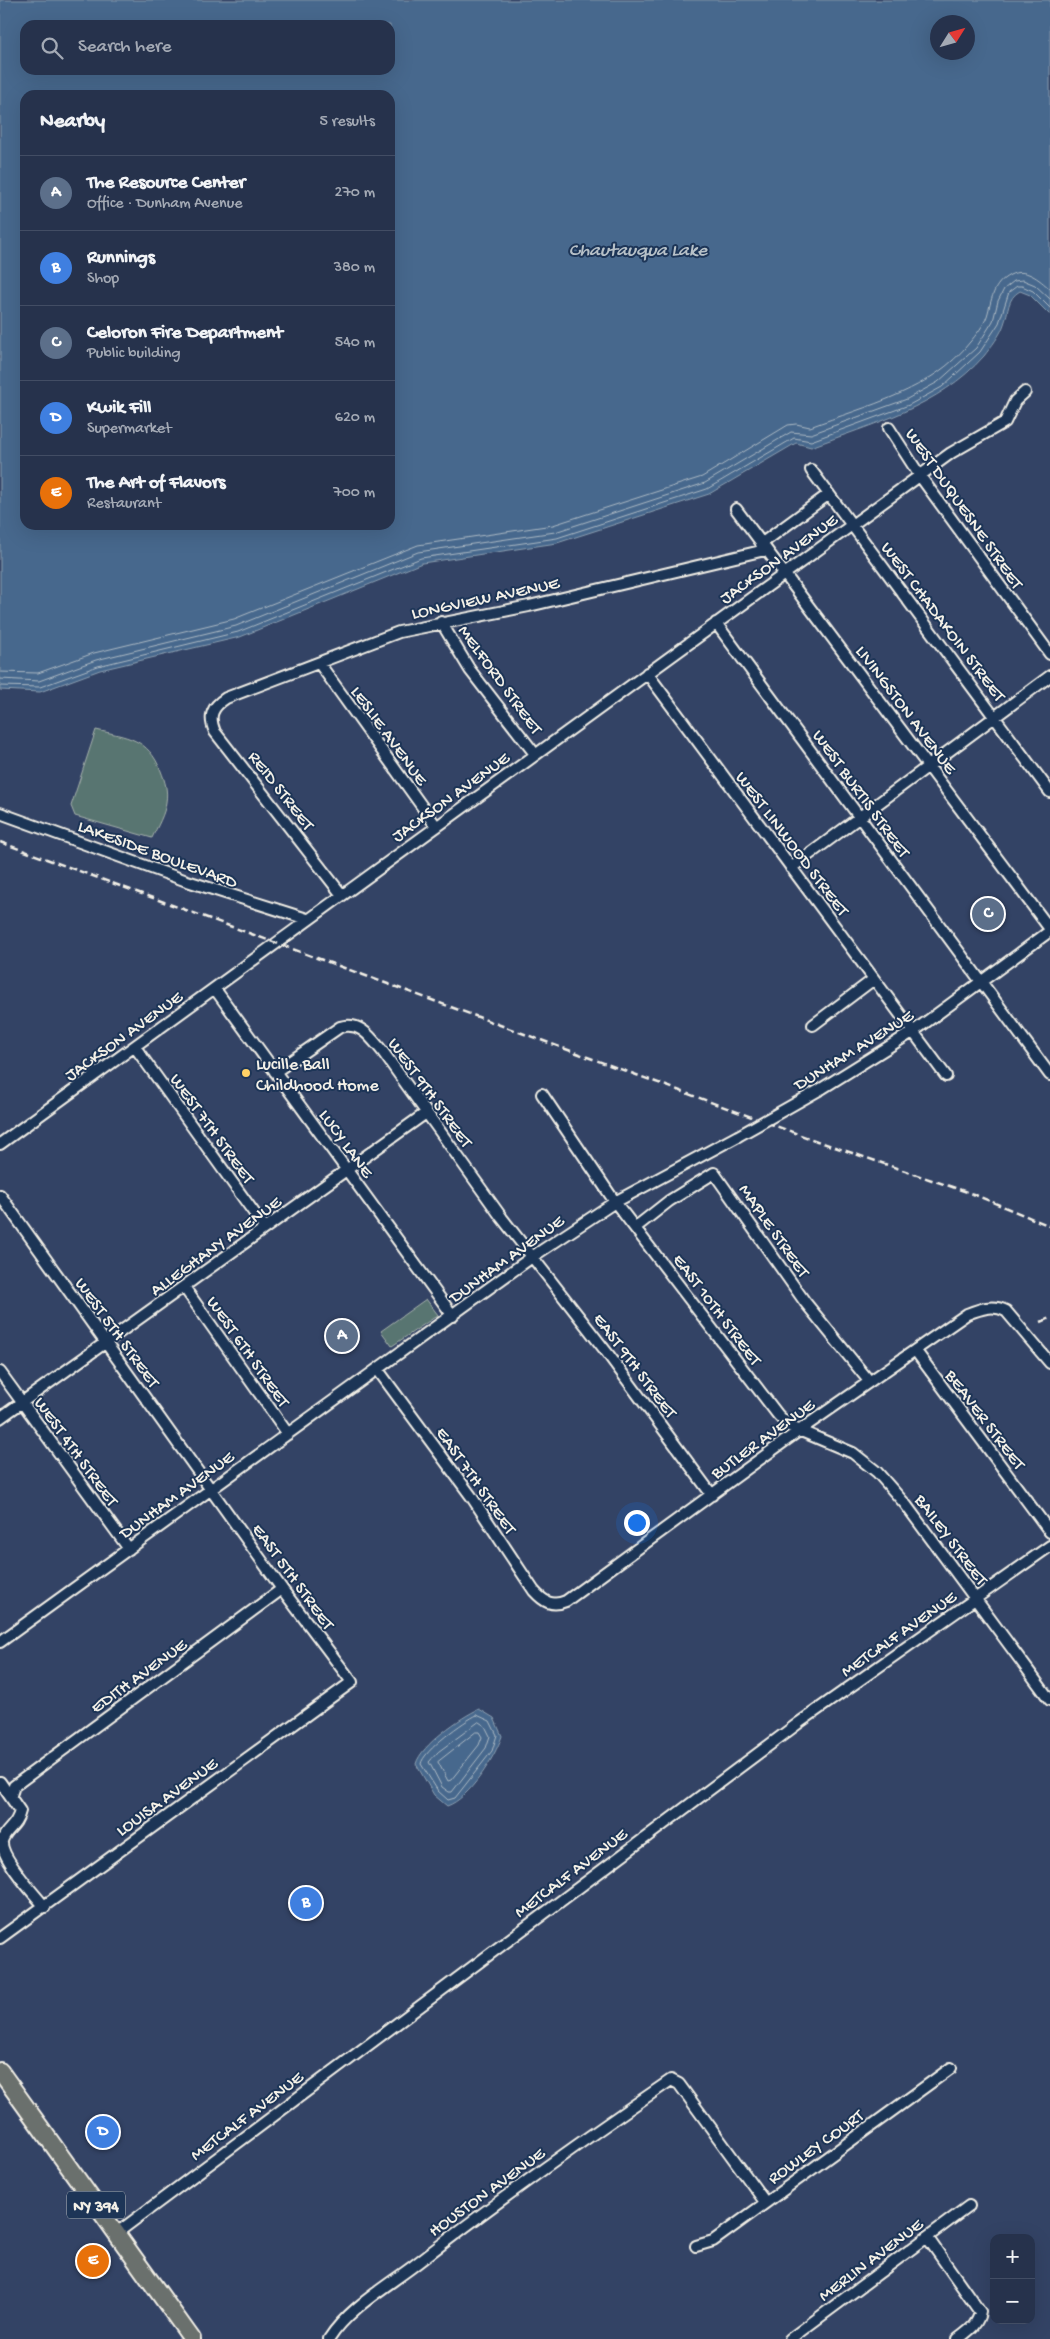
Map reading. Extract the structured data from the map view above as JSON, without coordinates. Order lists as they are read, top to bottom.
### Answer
{
  "streets": {
    "main road": ["NY 394"],
    "street": [
      "WEST DUQUESNE STREET",
      "JACKSON AVENUE",
      "LONGVIEW AVENUE",
      "WEST CHADAKOIN STREET",
      "MELFORD STREET",
      "LIVINGSTON AVENUE",
      "LESLIE AVENUE",
      "REID STREET",
      "WEST BURTIS STREET",
      "WEST LINWOOD STREET",
      "LAKESIDE BOULEVARD",
      "DUNHAM AVENUE",
      "WEST 9TH STREET",
      "WEST 7TH STREET",
      "LUCY LANE",
      "MAPLE STREET",
      "ALLEGHANY AVENUE",
      "EAST 10TH STREET",
      "WEST 5TH STREET",
      "WEST 6TH STREET",
      "EAST 9TH STREET",
      "BEAVER STREET",
      "BUTLER AVENUE",
      "WEST 4TH STREET",
      "EAST 7TH STREET",
      "BAILEY STREET",
      "EAST 5TH STREET",
      "METCALF AVENUE",
      "EDITH AVENUE",
      "LOUISA AVENUE",
      "ROWLEY COURT",
      "HOUSTON AVENUE",
      "MERLIN AVENUE"
    ]
  },
  "crossings": [
    ["WEST DUQUESNE STREET", "JACKSON AVENUE"],
    ["JACKSON AVENUE", "WEST CHADAKOIN STREET"],
    ["JACKSON AVENUE", "MELFORD STREET"],
    ["JACKSON AVENUE", "LIVINGSTON AVENUE"],
    ["JACKSON AVENUE", "LESLIE AVENUE"],
    ["JACKSON AVENUE", "REID STREET"],
    ["JACKSON AVENUE", "WEST BURTIS STREET"],
    ["JACKSON AVENUE", "WEST LINWOOD STREET"],
    ["JACKSON AVENUE", "LAKESIDE BOULEVARD"],
    ["JACKSON AVENUE", "WEST 7TH STREET"],
    ["JACKSON AVENUE", "LUCY LANE"],
    ["LONGVIEW AVENUE", "MELFORD STREET"],
    ["LONGVIEW AVENUE", "LIVINGSTON AVENUE"],
    ["LONGVIEW AVENUE", "LESLIE AVENUE"],
    ["LONGVIEW AVENUE", "REID STREET"],
    ["LIVINGSTON AVENUE", "DUNHAM AVENUE"],
    ["WEST BURTIS STREET", "DUNHAM AVENUE"],
    ["WEST LINWOOD STREET", "DUNHAM AVENUE"],
    ["DUNHAM AVENUE", "WEST 9TH STREET"],
    ["DUNHAM AVENUE", "LUCY LANE"],
    ["DUNHAM AVENUE", "EAST 10TH STREET"],
    ["DUNHAM AVENUE", "WEST 5TH STREET"],
    ["DUNHAM AVENUE", "WEST 6TH STREET"],
    ["DUNHAM AVENUE", "EAST 9TH STREET"],
    ["DUNHAM AVENUE", "WEST 4TH STREET"],
    ["DUNHAM AVENUE", "EAST 7TH STREET"],
    ["DUNHAM AVENUE", "EAST 5TH STREET"],
    ["WEST 9TH STREET", "LUCY LANE"],
    ["WEST 9TH STREET", "ALLEGHANY AVENUE"],
    ["WEST 9TH STREET", "EAST 9TH STREET"],
    ["WEST 7TH STREET", "ALLEGHANY AVENUE"],
    ["LUCY LANE", "ALLEGHANY AVENUE"],
    ["MAPLE STREET", "EAST 10TH STREET"],
    ["MAPLE STREET", "BUTLER AVENUE"],
    ["ALLEGHANY AVENUE", "WEST 5TH STREET"],
    ["ALLEGHANY AVENUE", "WEST 6TH STREET"],
    ["ALLEGHANY AVENUE", "WEST 4TH STREET"],
    ["EAST 10TH STREET", "BUTLER AVENUE"],
    ["EAST 10TH STREET", "BAILEY STREET"],
    ["WEST 5TH STREET", "EAST 5TH STREET"],
    ["EAST 9TH STREET", "BUTLER AVENUE"],
    ["BEAVER STREET", "BUTLER AVENUE"],
    ["BUTLER AVENUE", "EAST 7TH STREET"],
    ["BUTLER AVENUE", "BAILEY STREET"],
    ["BAILEY STREET", "METCALF AVENUE"],
    ["EAST 5TH STREET", "EDITH AVENUE"],
    ["EAST 5TH STREET", "LOUISA AVENUE"],
    ["METCALF AVENUE", "NY 394"],
    ["ROWLEY COURT", "HOUSTON AVENUE"]
  ],
  "water": ["Chautauqua Lake"],
  "places": ["Lucille Ball Childhood Home"],
  "north": "top right",
  "page": {
    "search": "Search here",
    "heading": ["Nearby", "5 results"],
    "list": [
      {
        "mark": "A",
        "name": "The Resource Center",
        "note": "Office · Dunham Avenue",
        "value": "270 m"
      },
      {
        "mark": "B",
        "name": "Runnings",
        "note": "Shop",
        "value": "380 m"
      },
      {
        "mark": "C",
        "name": "Celoron Fire Department",
        "note": "Public building",
        "value": "540 m"
      },
      {
        "mark": "D",
        "name": "Kwik Fill",
        "note": "Supermarket",
        "value": "620 m"
      },
      {
        "mark": "E",
        "name": "The Art of Flavors",
        "note": "Restaurant",
        "value": "700 m"
      }
    ],
    "pins": [
      "C",
      "A",
      "B",
      "D",
      "E"
    ],
    "map_buttons": ["+", "−"]
  }
}
